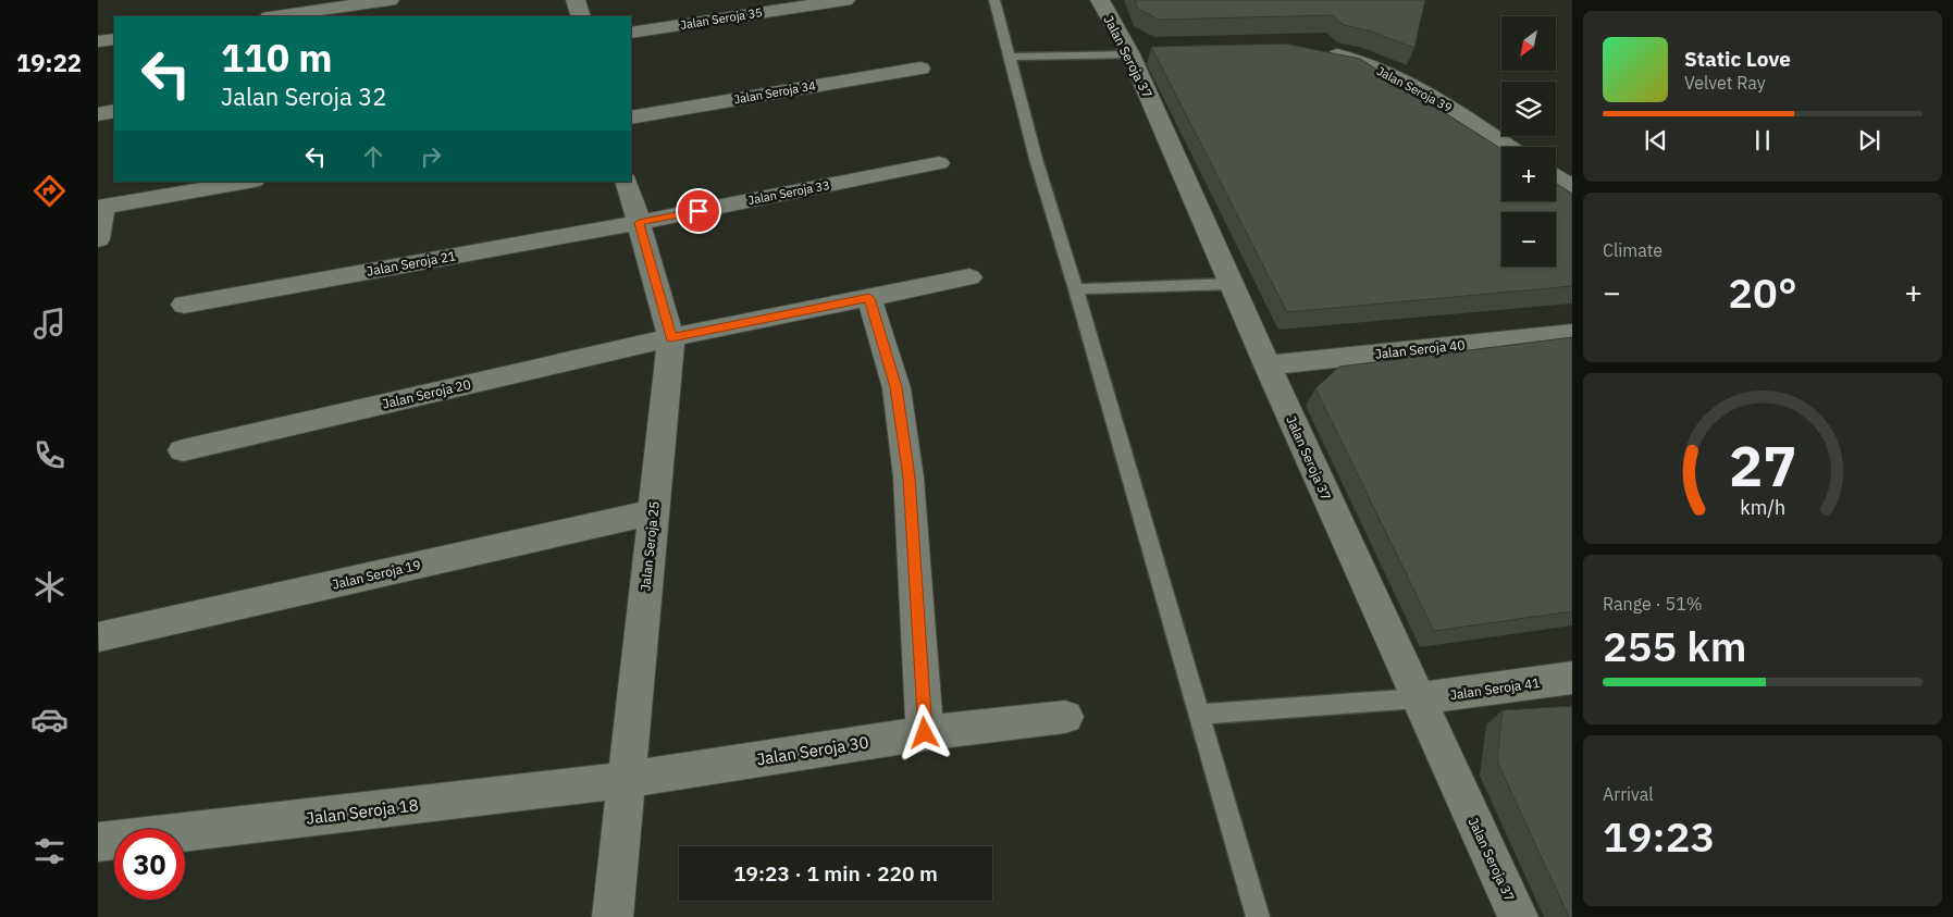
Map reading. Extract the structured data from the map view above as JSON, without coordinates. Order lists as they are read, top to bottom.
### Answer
{
  "streets": {
    "street": [
      "Jalan Seroja 35",
      "Jalan Seroja 37",
      "Jalan Seroja 39",
      "Jalan Seroja 34",
      "Jalan Seroja 33",
      "Jalan Seroja 21",
      "Jalan Seroja 40",
      "Jalan Seroja 20",
      "Jalan Seroja 25",
      "Jalan Seroja 19",
      "Jalan Seroja 41",
      "Jalan Seroja 30",
      "Jalan Seroja 18"
    ]
  },
  "crossings": [
    ["Jalan Seroja 37", "Jalan Seroja 40"],
    ["Jalan Seroja 37", "Jalan Seroja 41"],
    ["Jalan Seroja 33", "Jalan Seroja 21"],
    ["Jalan Seroja 33", "Jalan Seroja 25"],
    ["Jalan Seroja 21", "Jalan Seroja 25"],
    ["Jalan Seroja 20", "Jalan Seroja 25"],
    ["Jalan Seroja 25", "Jalan Seroja 19"],
    ["Jalan Seroja 25", "Jalan Seroja 30"],
    ["Jalan Seroja 25", "Jalan Seroja 18"],
    ["Jalan Seroja 30", "Jalan Seroja 18"]
  ],
  "north": "bottom left",
  "page": {
    "tabs": "19:22",
    "map_buttons": ["+", "−"],
    "turn": ["110 m", "Jalan Seroja 32"],
    "song": ["Static Love", "Velvet Ray"],
    "tile": [
      "Climate",
      ["Range · 51%", "255 km"],
      ["Arrival", "19:23"]
    ],
    "heat": ["−", "20°", "+"],
    "limit": "30",
    "trip": "19:23 · 1 min · 220 m",
    "gauge": ["27", "km/h"]
  }
}
